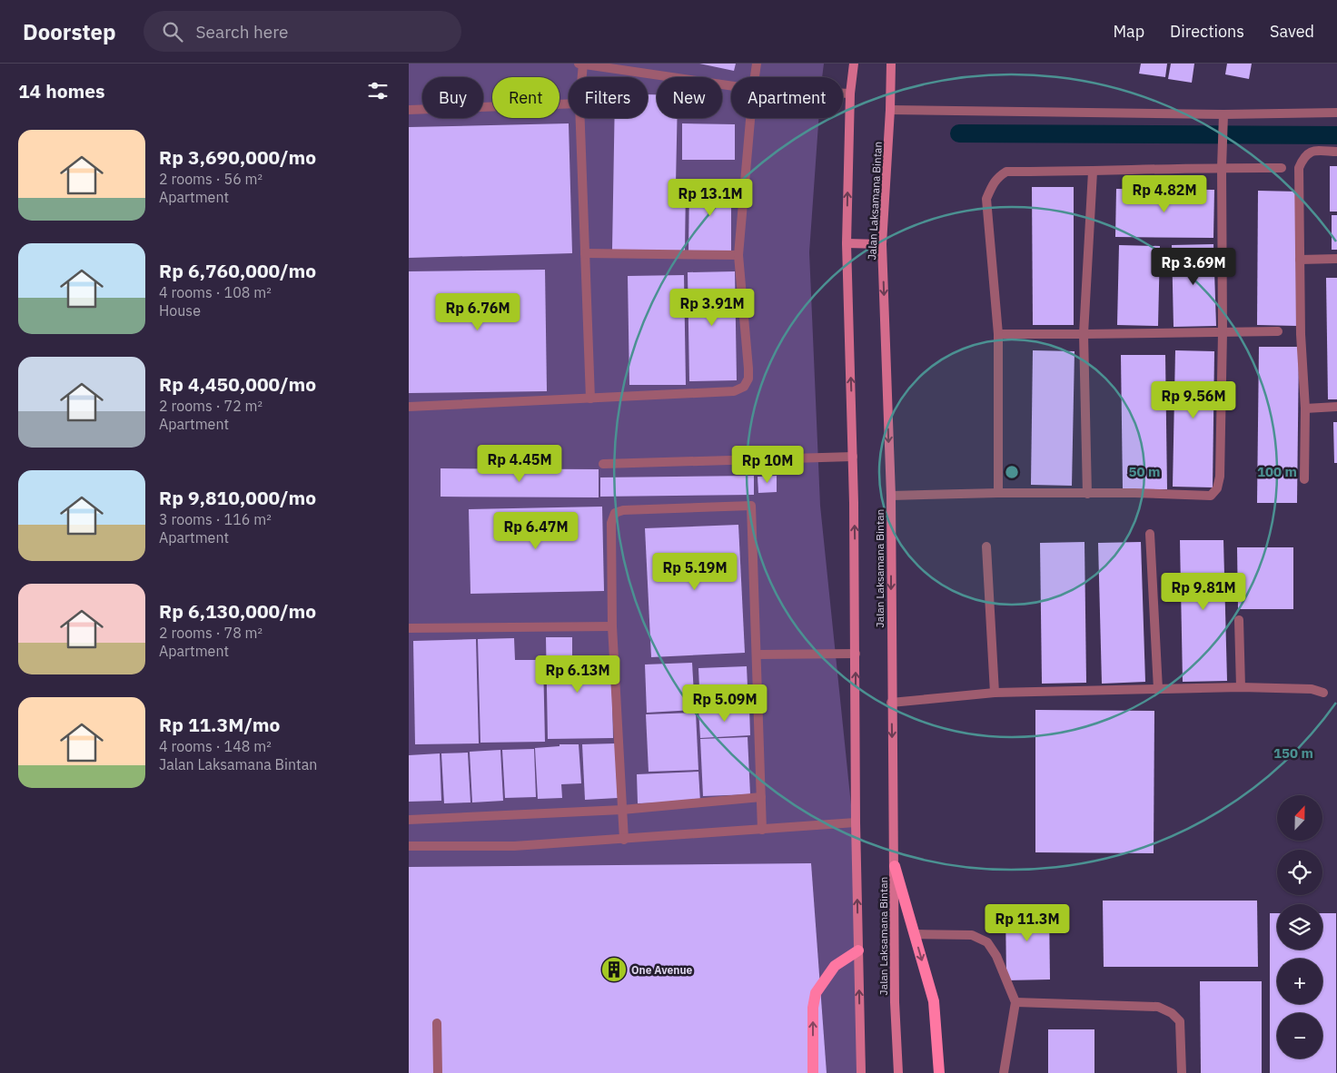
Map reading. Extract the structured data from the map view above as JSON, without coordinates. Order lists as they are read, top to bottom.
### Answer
{
  "streets": {
    "main road": ["Jalan Laksamana Bintan"]
  },
  "places": {
    "building": ["One Avenue"]
  },
  "north": "top",
  "page": {
    "header": "Doorstep",
    "search": "Search here",
    "nav": ["Map", "Directions", "Saved"],
    "heading": "14 homes",
    "chip": [
      "Buy",
      "Rent",
      "Filters",
      "New",
      "Apartment"
    ],
    "list": [
      {
        "name": "Rp 3,690,000/mo",
        "note": "2 rooms · 56 m² · Apartment"
      },
      {
        "name": "Rp 6,760,000/mo",
        "note": "4 rooms · 108 m² · House"
      },
      {
        "name": "Rp 4,450,000/mo",
        "note": "2 rooms · 72 m² · Apartment"
      },
      {
        "name": "Rp 9,810,000/mo",
        "note": "3 rooms · 116 m² · Apartment"
      },
      {
        "name": "Rp 6,130,000/mo",
        "note": "2 rooms · 78 m² · Apartment"
      },
      {
        "name": "Rp 11.3M/mo",
        "note": "4 rooms · 148 m² · Jalan Laksamana Bintan"
      }
    ],
    "price": [
      "Rp 4.82M",
      "Rp 13.1M",
      "Rp 3.69M",
      "Rp 3.91M",
      "Rp 6.76M",
      "Rp 9.56M",
      "Rp 4.45M",
      "Rp 10M",
      "Rp 6.47M",
      "Rp 5.19M",
      "Rp 9.81M",
      "Rp 6.13M",
      "Rp 5.09M",
      "Rp 11.3M"
    ],
    "map_buttons": ["+", "−"]
  },
  "rings": ["50 m", "100 m", "150 m"]
}
